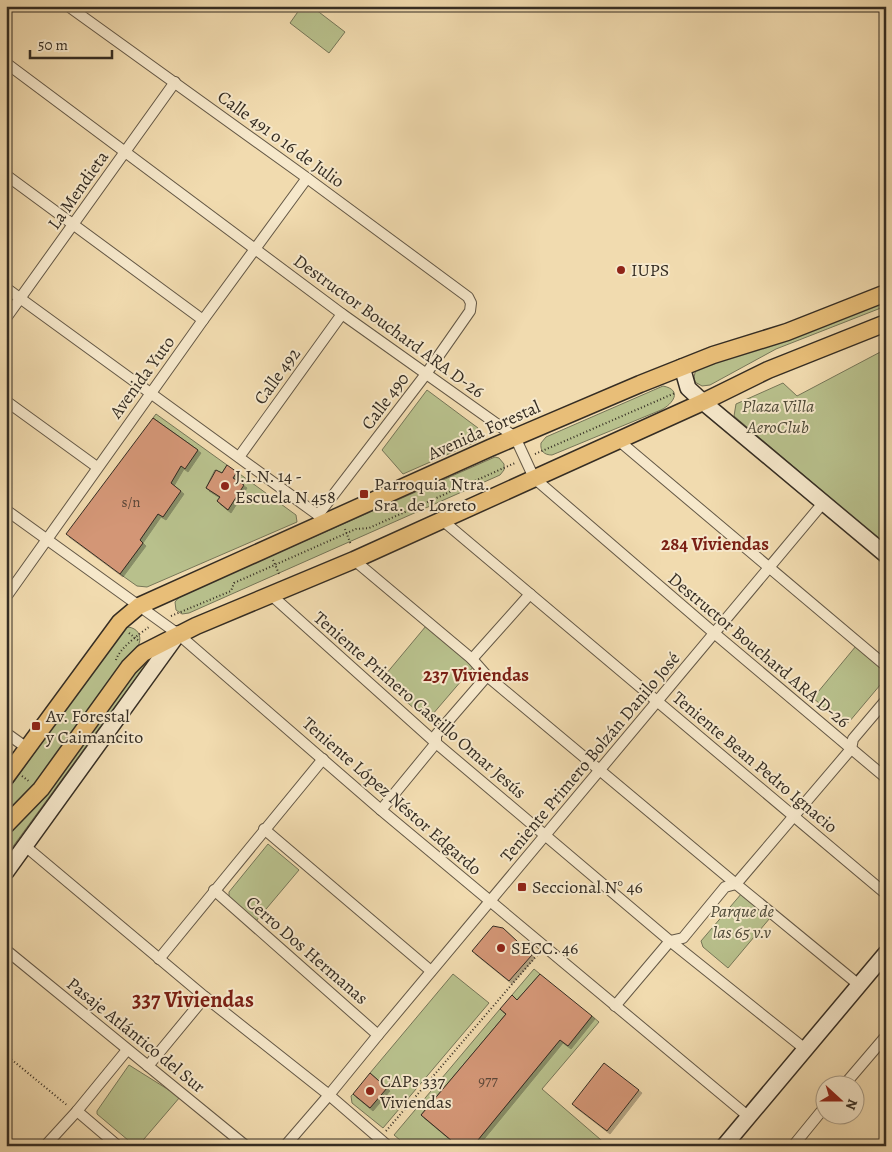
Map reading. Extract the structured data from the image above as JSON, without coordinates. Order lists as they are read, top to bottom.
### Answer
{
  "streets": {
    "main road": ["Avenida Forestal"],
    "street": [
      "Calle 491 o 16 de Julio",
      "La Mendieta",
      "Destructor Bouchard ARA D-26",
      "Calle 492",
      "Avenida Yuto",
      "Calle 490",
      "Teniente Primero Castillo Omar Jesús",
      "Teniente Primero Bolzán Danilo José",
      "Teniente Bean Pedro Ignacio",
      "Teniente López Néstor Edgardo",
      "Cerro Dos Hermanas",
      "Pasaje Atlántico del Sur"
    ]
  },
  "crossings": [
    ["Calle 491 o 16 de Julio", "La Mendieta"],
    ["Calle 491 o 16 de Julio", "Avenida Yuto"],
    ["Calle 491 o 16 de Julio", "Calle 490"],
    ["La Mendieta", "Destructor Bouchard ARA D-26"],
    ["Destructor Bouchard ARA D-26", "Calle 492"],
    ["Destructor Bouchard ARA D-26", "Avenida Yuto"],
    ["Destructor Bouchard ARA D-26", "Calle 490"],
    ["Destructor Bouchard ARA D-26", "Avenida Forestal"],
    ["Destructor Bouchard ARA D-26", "Teniente Primero Bolzán Danilo José"],
    ["Avenida Yuto", "Teniente López Néstor Edgardo"],
    ["Calle 490", "Avenida Forestal"],
    ["Avenida Forestal", "Teniente López Néstor Edgardo"],
    ["Teniente Primero Castillo Omar Jesús", "Teniente Primero Bolzán Danilo José"],
    ["Teniente Primero Bolzán Danilo José", "Teniente Bean Pedro Ignacio"],
    ["Teniente Primero Bolzán Danilo José", "Teniente López Néstor Edgardo"],
    ["Teniente Primero Bolzán Danilo José", "Cerro Dos Hermanas"]
  ],
  "districts": ["284 Viviendas", "237 Viviendas", "337 Viviendas"],
  "parks": ["Plaza Villa AeroClub", "Parque de las 65 v.v"],
  "places": {
    "other": [
      "IUPS",
      "J.I.N. 14 - Escuela N 458",
      "SECC. 46",
      "CAPs 337 Viviendas"
    ],
    "transit": ["Parroquia Ntra. Sra. de Loreto", "Av. Forestal y Caimancito", "Seccional N° 46"]
  },
  "house_numbers": ["s/n", "977"],
  "scale_bar": "50 m",
  "north": "right"
}
